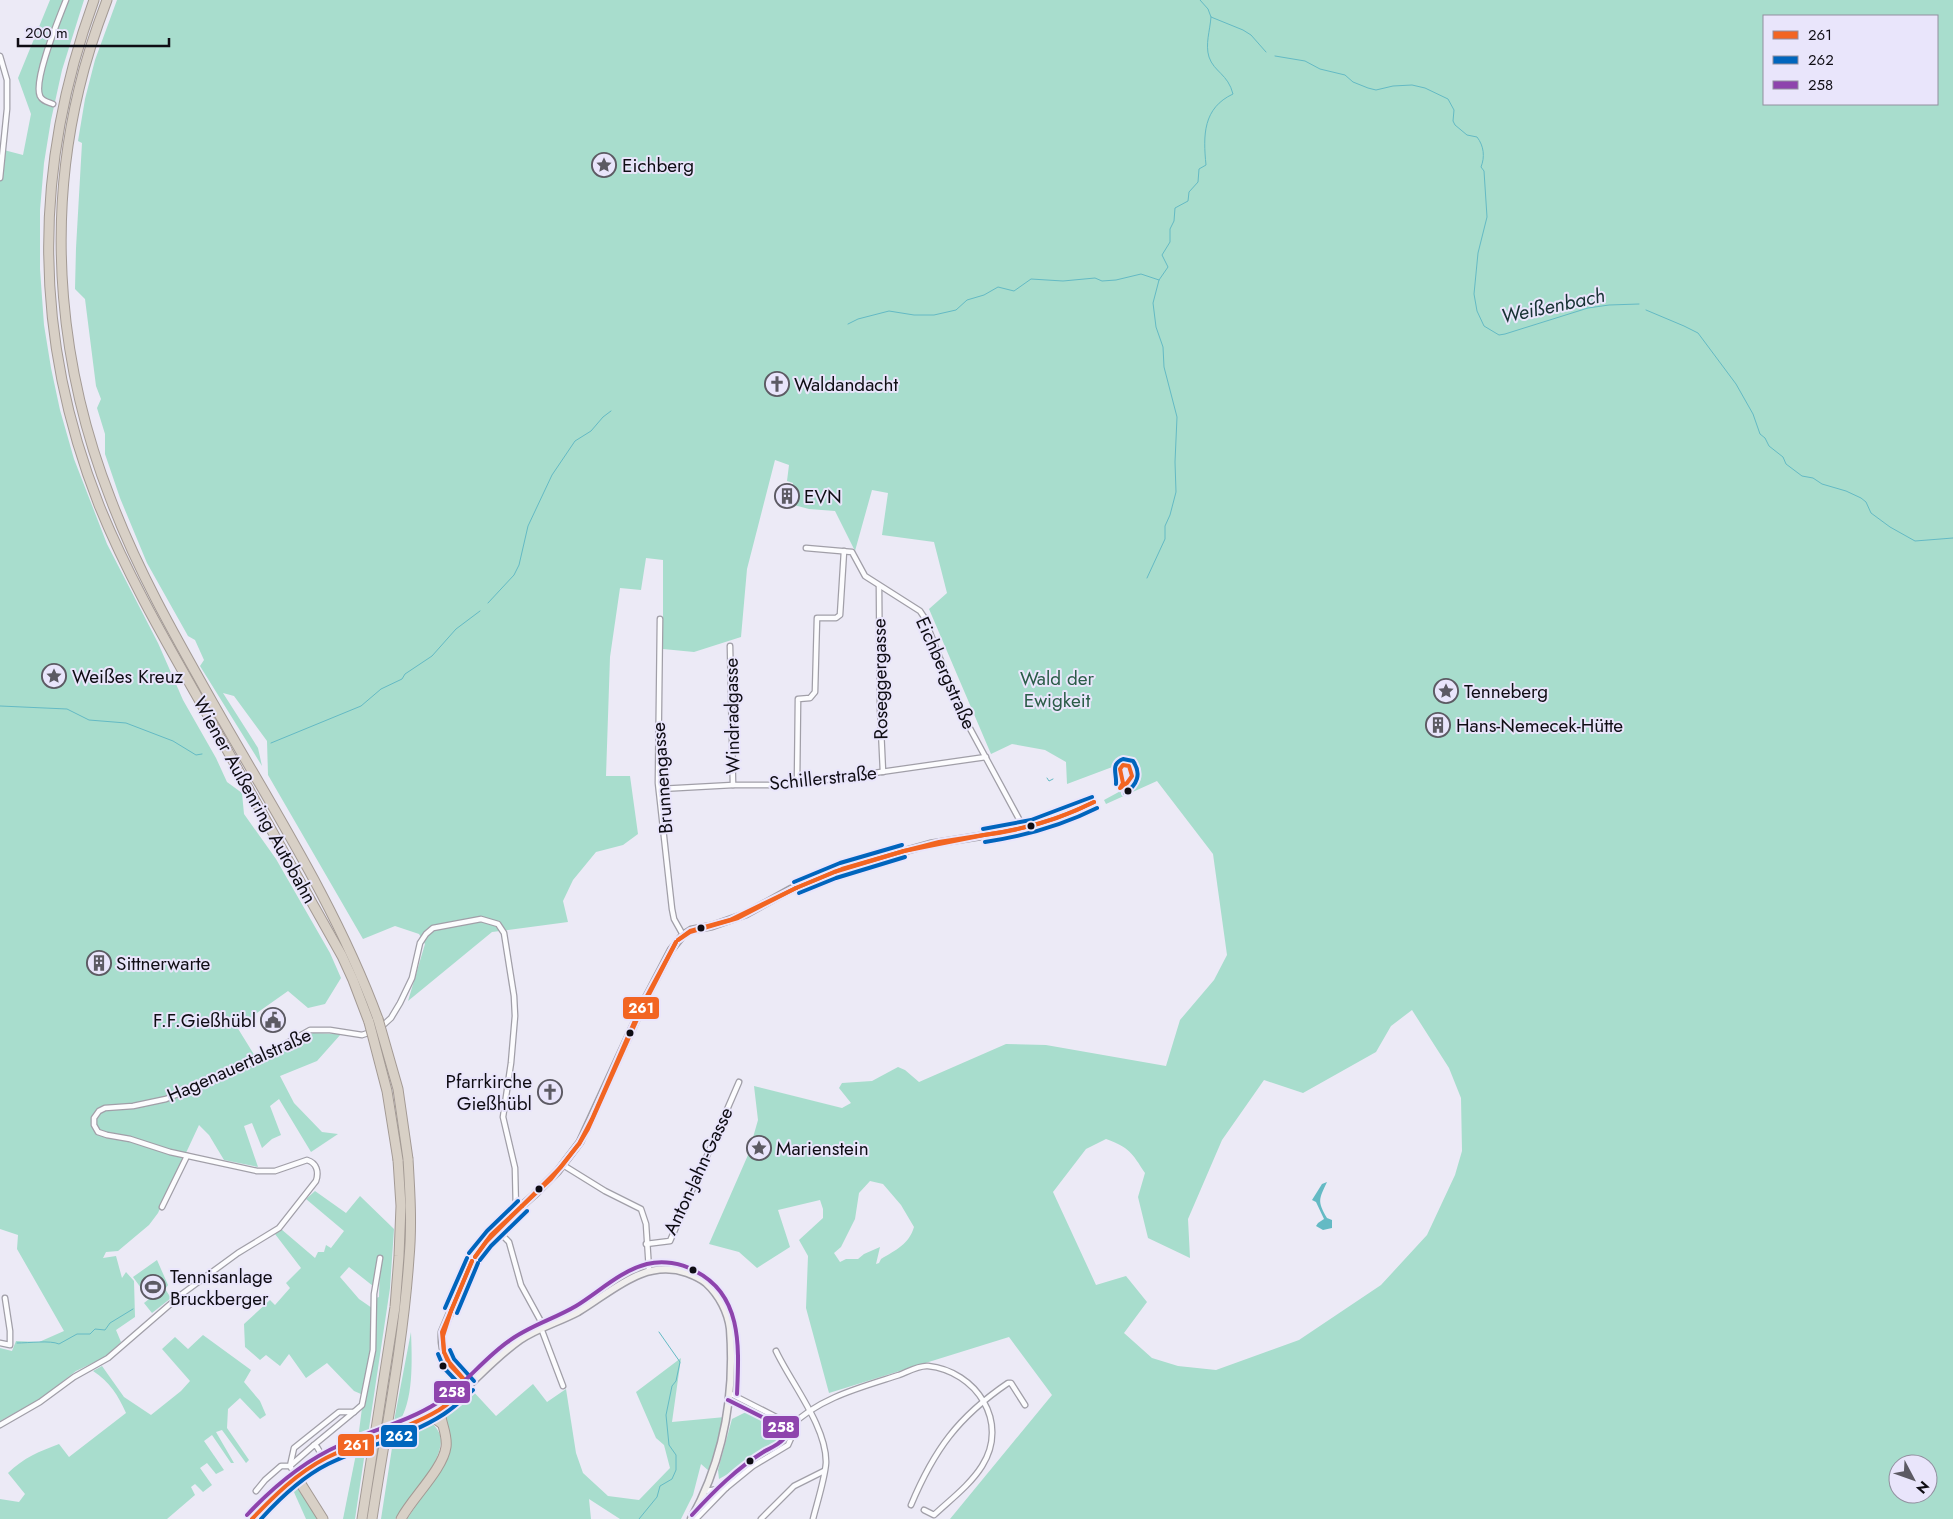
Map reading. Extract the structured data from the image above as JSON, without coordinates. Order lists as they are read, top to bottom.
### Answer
{
  "streets": {
    "highway": ["Wiener Außenring Autobahn"],
    "street": [
      "Eichbergstraße",
      "Roseggergasse",
      "Windradgasse",
      "Brunnengasse",
      "Schillerstraße",
      "Hagenauertalstraße",
      "Anton-Jahn-Gasse"
    ]
  },
  "crossings": [
    ["Eichbergstraße", "Roseggergasse"],
    ["Eichbergstraße", "Schillerstraße"],
    ["Roseggergasse", "Schillerstraße"],
    ["Windradgasse", "Schillerstraße"],
    ["Brunnengasse", "Schillerstraße"]
  ],
  "water": ["Weißenbach"],
  "parks": ["Wald der Ewigkeit"],
  "places": {
    "place": [
      "Eichberg",
      "Weißes Kreuz",
      "Tenneberg",
      "Marienstein"
    ],
    "church": ["Waldandacht", "Pfarrkirche Gießhübl"],
    "building": ["EVN", "Hans-Nemecek-Hütte", "Sittnerwarte"],
    "public building": ["F.F.Gießhübl"],
    "sports": ["Tennisanlage Bruckberger"]
  },
  "lines": ["transit line 262", "transit line 261", "transit line 258"],
  "legend": ["261", "262", "258"],
  "scale_bar": "200 m",
  "north": "bottom right"
}
